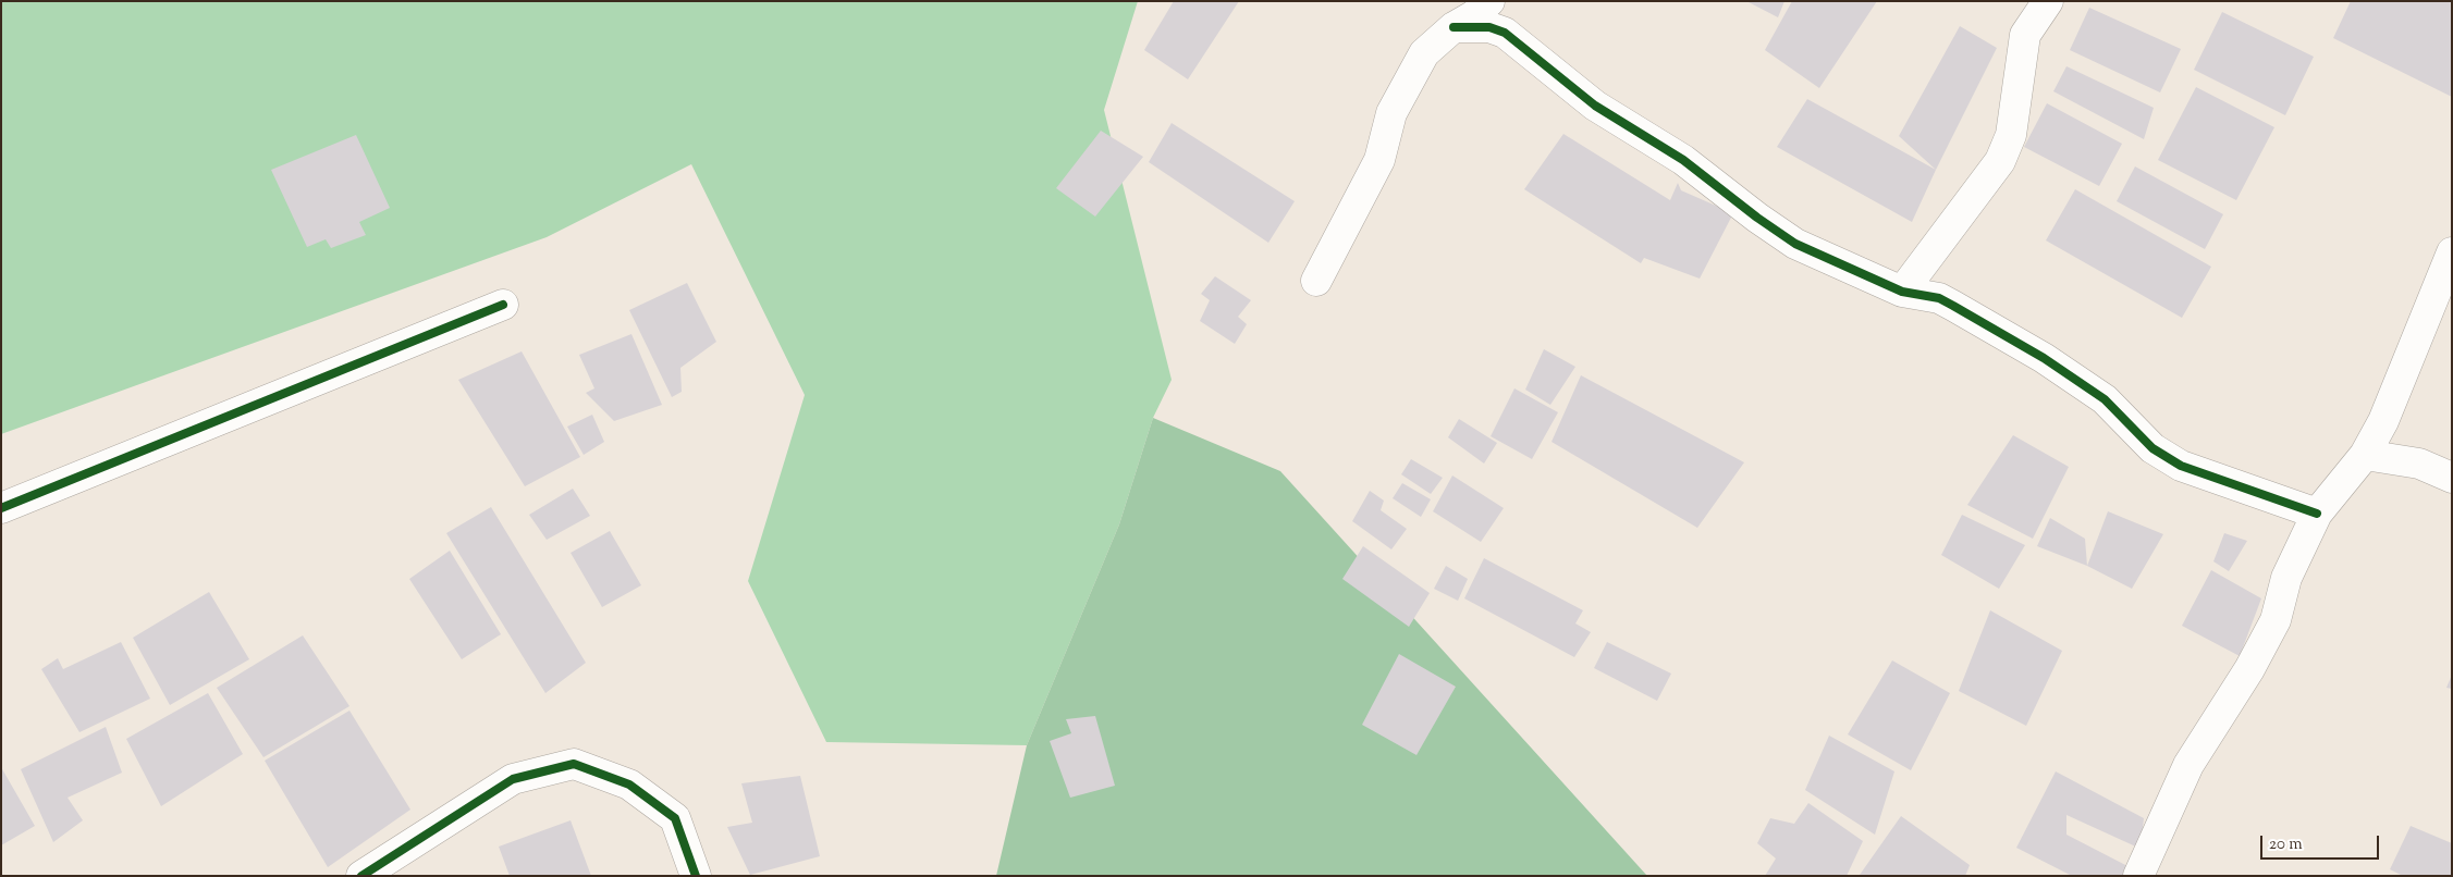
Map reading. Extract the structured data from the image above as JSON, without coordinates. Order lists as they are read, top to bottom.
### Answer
{
  "scale_bar": "20 m"
}
